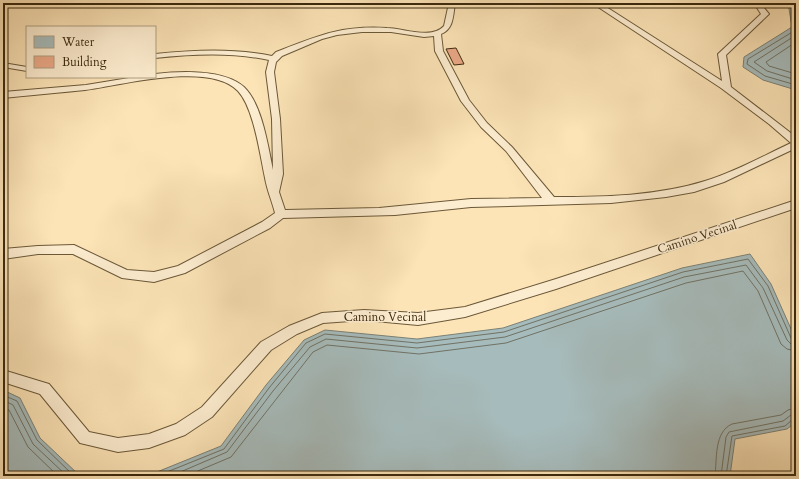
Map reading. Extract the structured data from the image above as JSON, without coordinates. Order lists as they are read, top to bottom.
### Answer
{
  "streets": {
    "lane": ["Camino Vecinal"]
  },
  "legend": ["Water", "Building"]
}
